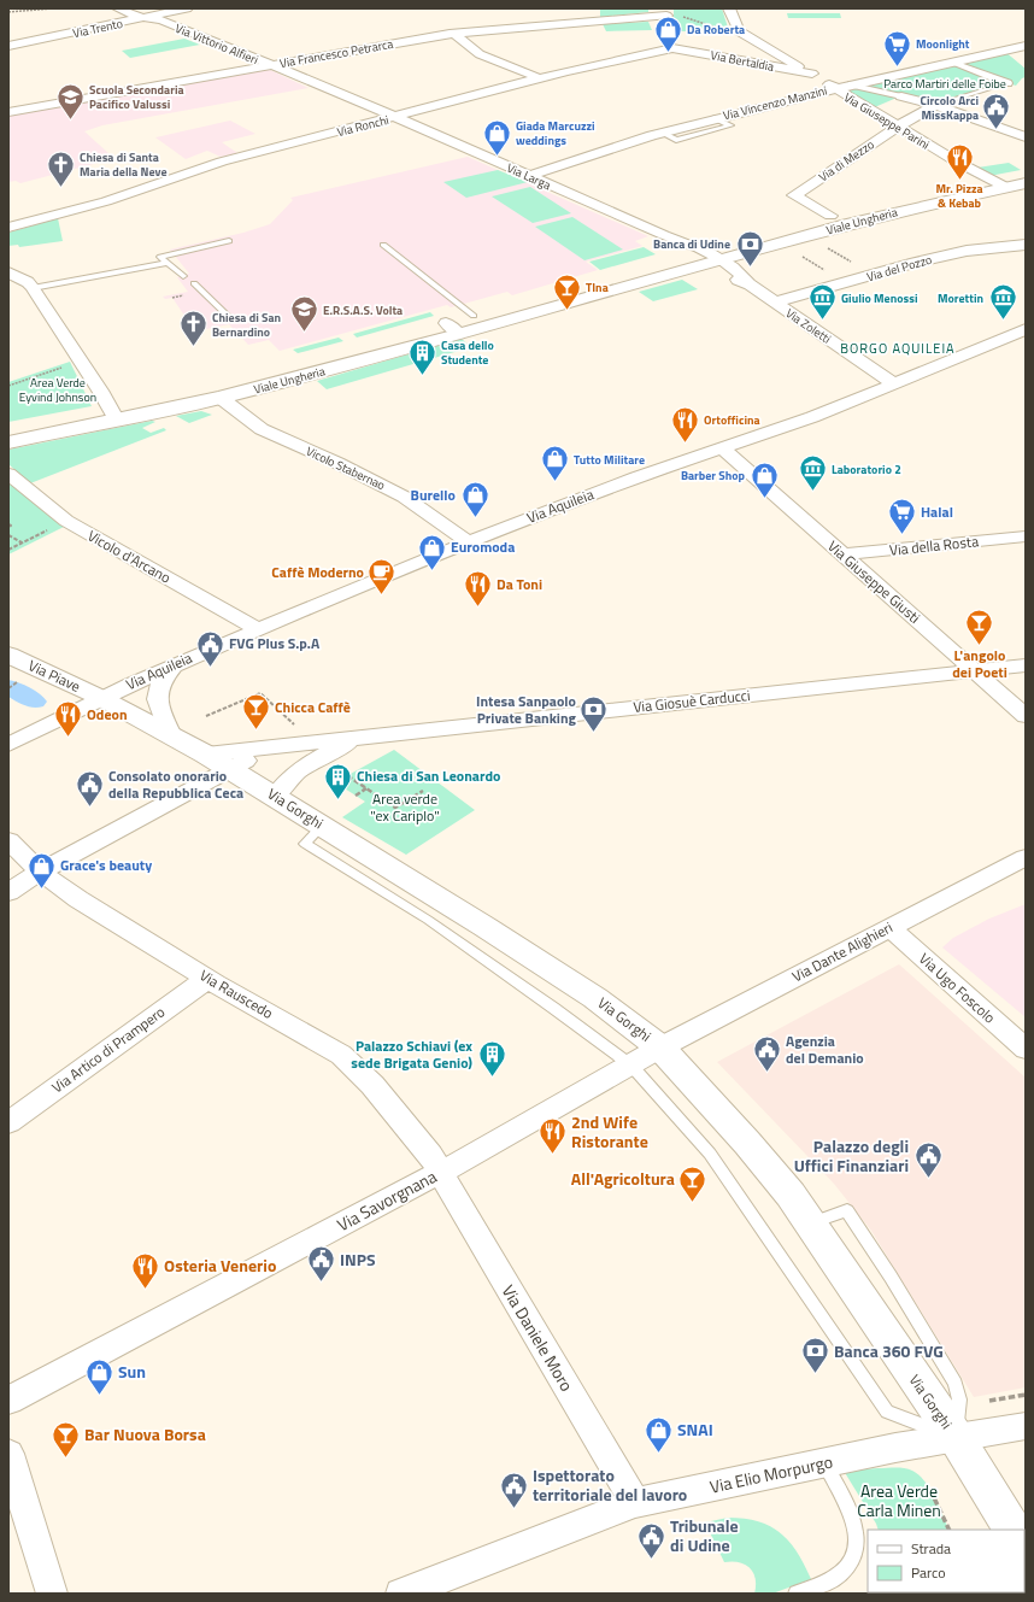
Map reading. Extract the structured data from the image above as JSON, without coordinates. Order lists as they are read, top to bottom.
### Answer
{
  "streets": {
    "street": [
      "Via Trento",
      "Via Vittorio Alfieri",
      "Via Francesco Petrarca",
      "Via Bertaldia",
      "Via Vincenzo Manzini",
      "Via Giuseppe Parini",
      "Via Ronchi",
      "Via di Mezzo",
      "Via Larga",
      "Viale Ungheria",
      "Via del Pozzo",
      "Via Zoletti",
      "Vicolo Stabernao",
      "Via Aquileia",
      "Via della Rosta",
      "Vicolo d'Arcano",
      "Via Giuseppe Giusti",
      "Via Piave",
      "Via Giosuè Carducci",
      "Via Gorghi",
      "Via Dante Alighieri",
      "Via Ugo Foscolo",
      "Via Rauscedo",
      "Via Artico di Prampero",
      "Via Savorgnana",
      "Via Daniele Moro",
      "Via Elio Morpurgo"
    ]
  },
  "crossings": [
    ["Via Trento", "Via Vittorio Alfieri"],
    ["Via Vittorio Alfieri", "Via Francesco Petrarca"],
    ["Via Vittorio Alfieri", "Via Ronchi"],
    ["Via Vittorio Alfieri", "Via Larga"],
    ["Via Bertaldia", "Via Giuseppe Parini"],
    ["Via Bertaldia", "Via Ronchi"],
    ["Via Vincenzo Manzini", "Via Giuseppe Parini"],
    ["Via Vincenzo Manzini", "Via Larga"],
    ["Via Giuseppe Parini", "Via di Mezzo"],
    ["Via Giuseppe Parini", "Viale Ungheria"],
    ["Via Ronchi", "Via Larga"],
    ["Via di Mezzo", "Viale Ungheria"],
    ["Via Larga", "Viale Ungheria"],
    ["Via Larga", "Via Zoletti"],
    ["Viale Ungheria", "Via Zoletti"],
    ["Viale Ungheria", "Vicolo Stabernao"],
    ["Via del Pozzo", "Via Zoletti"],
    ["Via Zoletti", "Via Aquileia"],
    ["Vicolo Stabernao", "Via Aquileia"],
    ["Via Aquileia", "Vicolo d'Arcano"],
    ["Via Aquileia", "Via Giuseppe Giusti"],
    ["Via Aquileia", "Via Piave"],
    ["Via Aquileia", "Via Gorghi"],
    ["Via della Rosta", "Via Giuseppe Giusti"],
    ["Via Giuseppe Giusti", "Via Giosuè Carducci"],
    ["Via Piave", "Via Gorghi"],
    ["Via Giosuè Carducci", "Via Gorghi"],
    ["Via Giosuè Carducci", "Via Rauscedo"],
    ["Via Gorghi", "Via Dante Alighieri"],
    ["Via Gorghi", "Via Savorgnana"],
    ["Via Gorghi", "Via Elio Morpurgo"],
    ["Via Dante Alighieri", "Via Ugo Foscolo"],
    ["Via Dante Alighieri", "Via Savorgnana"],
    ["Via Rauscedo", "Via Artico di Prampero"],
    ["Via Rauscedo", "Via Savorgnana"],
    ["Via Rauscedo", "Via Daniele Moro"],
    ["Via Savorgnana", "Via Daniele Moro"],
    ["Via Daniele Moro", "Via Elio Morpurgo"]
  ],
  "districts": ["BORGO AQUILEIA"],
  "parks": [
    "Parco Martiri delle Foibe",
    "Area Verde Eyvind Johnson",
    "Area verde \"ex Cariplo\"",
    "Area Verde Carla Minen"
  ],
  "places": {
    "shop": [
      "Da Roberta",
      "Giada Marcuzzi weddings",
      "Tutto Militare",
      "Barber Shop",
      "Burello",
      "Euromoda",
      "Grace's beauty",
      "Sun",
      "SNAI"
    ],
    "supermarket": ["Moonlight", "Halal"],
    "school or university": ["Scuola Secondaria Pacifico Valussi", "E.R.S.A.S. Volta"],
    "public building": [
      "Circolo Arci MissKappa",
      "FVG Plus S.p.A",
      "Consolato onorario della Repubblica Ceca",
      "Agenzia del Demanio",
      "Palazzo degli Uffici Finanziari",
      "INPS",
      "Ispettorato territoriale del lavoro",
      "Tribunale di Udine"
    ],
    "restaurant": [
      "Mr. Pizza & Kebab",
      "Ortofficina",
      "Da Toni",
      "Odeon",
      "2nd Wife Ristorante",
      "Osteria Venerio"
    ],
    "church": ["Chiesa di Santa Maria della Neve", "Chiesa di San Bernardino"],
    "bank": ["Banca di Udine", "Intesa Sanpaolo Private Banking", "Banca 360 FVG"],
    "bar": [
      "TIna",
      "L'angolo dei Poeti",
      "Chicca Caffè",
      "All'Agricoltura",
      "Bar Nuova Borsa"
    ],
    "museum": ["Giulio Menossi", "Morettin", "Laboratorio 2"],
    "building": ["Casa dello Studente", "Chiesa di San Leonardo", "Palazzo Schiavi (ex sede Brigata Genio)"],
    "cafe": ["Caffè Moderno"]
  },
  "legend": ["Strada", "Parco"]
}
